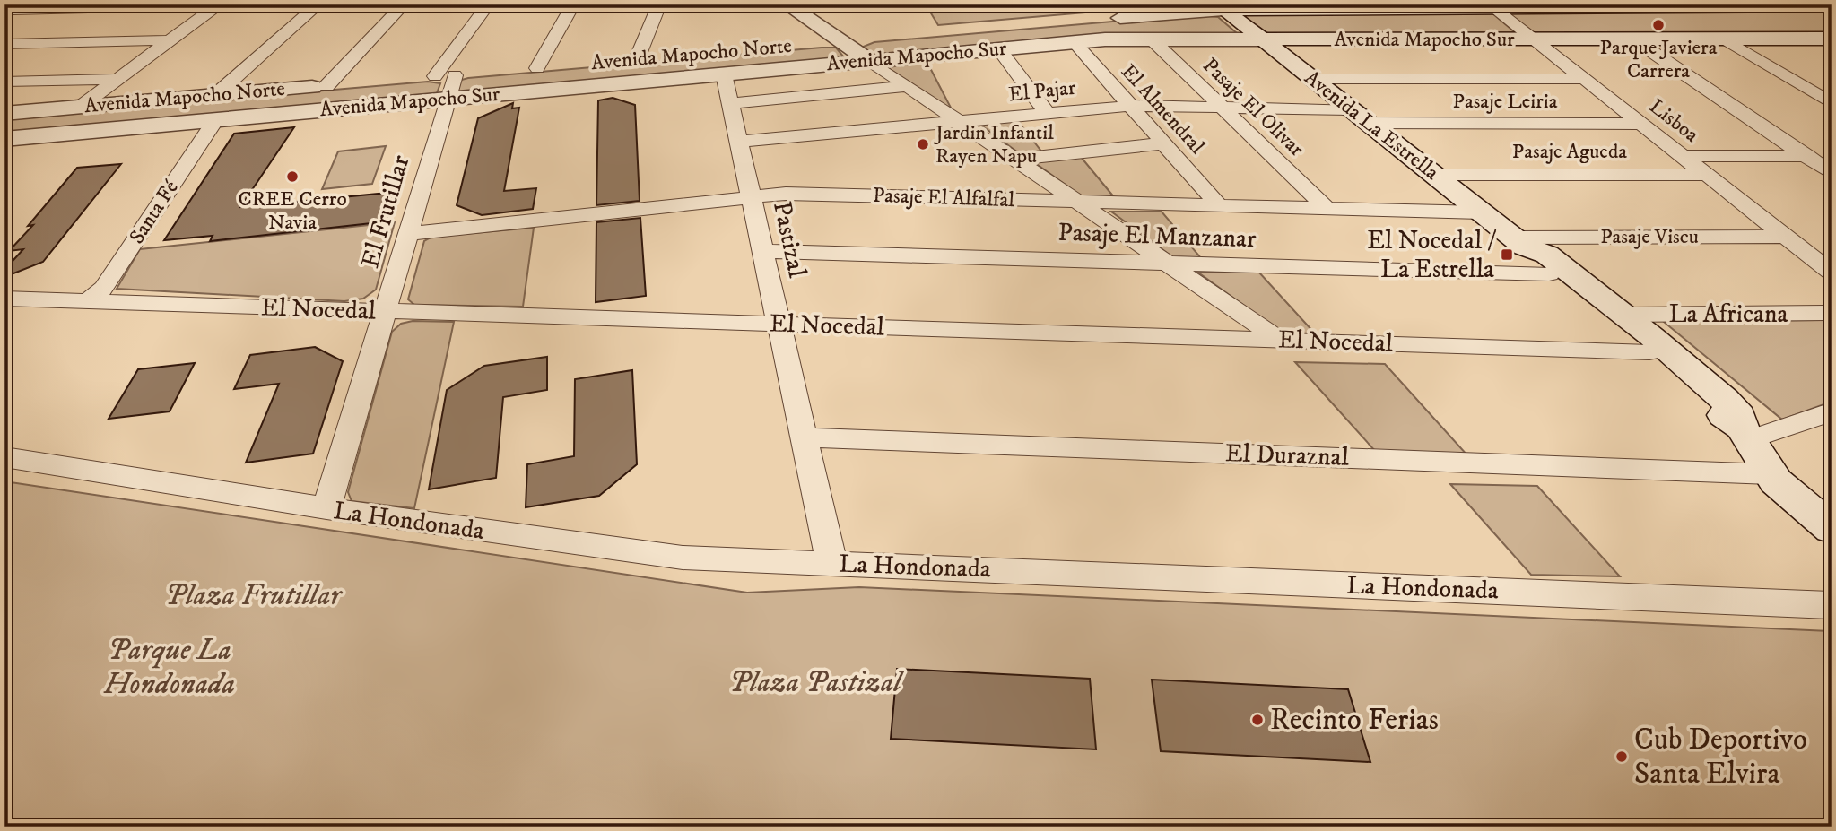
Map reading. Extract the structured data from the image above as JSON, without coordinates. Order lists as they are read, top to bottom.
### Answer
{
  "streets": {
    "main road": ["Avenida Mapocho Sur", "Avenida Mapocho Norte", "Avenida La Estrella"],
    "street": [
      "El Pajar",
      "Pasaje Leiria",
      "Pasaje El Olivar",
      "El Almendral",
      "Lisboa",
      "Pasaje Agueda",
      "Pasaje El Alfalfal",
      "El Frutillar",
      "Santa Fé",
      "Pasaje El Manzanar",
      "Pasaje Viscu",
      "Pastizal",
      "El Nocedal",
      "La Africana",
      "El Duraznal",
      "La Hondonada"
    ]
  },
  "crossings": [
    ["Avenida Mapocho Sur", "Pasaje El Olivar"],
    ["Avenida Mapocho Sur", "El Almendral"],
    ["Avenida Mapocho Sur", "Lisboa"],
    ["Avenida Mapocho Sur", "Avenida La Estrella"],
    ["Avenida Mapocho Sur", "El Frutillar"],
    ["Avenida Mapocho Sur", "Santa Fé"],
    ["Avenida Mapocho Sur", "Pastizal"],
    ["El Pajar", "Pasaje Leiria"],
    ["El Pajar", "Pasaje El Olivar"],
    ["El Pajar", "El Almendral"],
    ["El Pajar", "Avenida La Estrella"],
    ["El Pajar", "Pastizal"],
    ["Pasaje Leiria", "Lisboa"],
    ["Pasaje Leiria", "Avenida La Estrella"],
    ["Pasaje El Olivar", "Pasaje El Alfalfal"],
    ["El Almendral", "Pasaje El Alfalfal"],
    ["Lisboa", "Pasaje Agueda"],
    ["Lisboa", "Pasaje Viscu"],
    ["Avenida La Estrella", "Pasaje Agueda"],
    ["Avenida La Estrella", "Pasaje El Alfalfal"],
    ["Avenida La Estrella", "Pasaje El Manzanar"],
    ["Avenida La Estrella", "Pasaje Viscu"],
    ["Avenida La Estrella", "El Nocedal"],
    ["Avenida La Estrella", "La Africana"],
    ["Avenida La Estrella", "El Duraznal"],
    ["Pasaje El Alfalfal", "El Frutillar"],
    ["Pasaje El Alfalfal", "Pastizal"],
    ["El Frutillar", "El Nocedal"],
    ["El Frutillar", "La Hondonada"],
    ["Santa Fé", "El Nocedal"],
    ["Pasaje El Manzanar", "Pastizal"],
    ["Pastizal", "El Nocedal"],
    ["Pastizal", "El Duraznal"],
    ["Pastizal", "La Hondonada"]
  ],
  "parks": ["Plaza Frutillar", "Parque La Hondonada", "Plaza Pastizal"],
  "places": {
    "other": [
      "Parque Javiera Carrera",
      "Jardin Infantil Rayen Napu",
      "CREE Cerro Navia",
      "Recinto Ferias",
      "Cub Deportivo Santa Elvira"
    ],
    "transit": ["El Nocedal / La Estrella"]
  }
}
